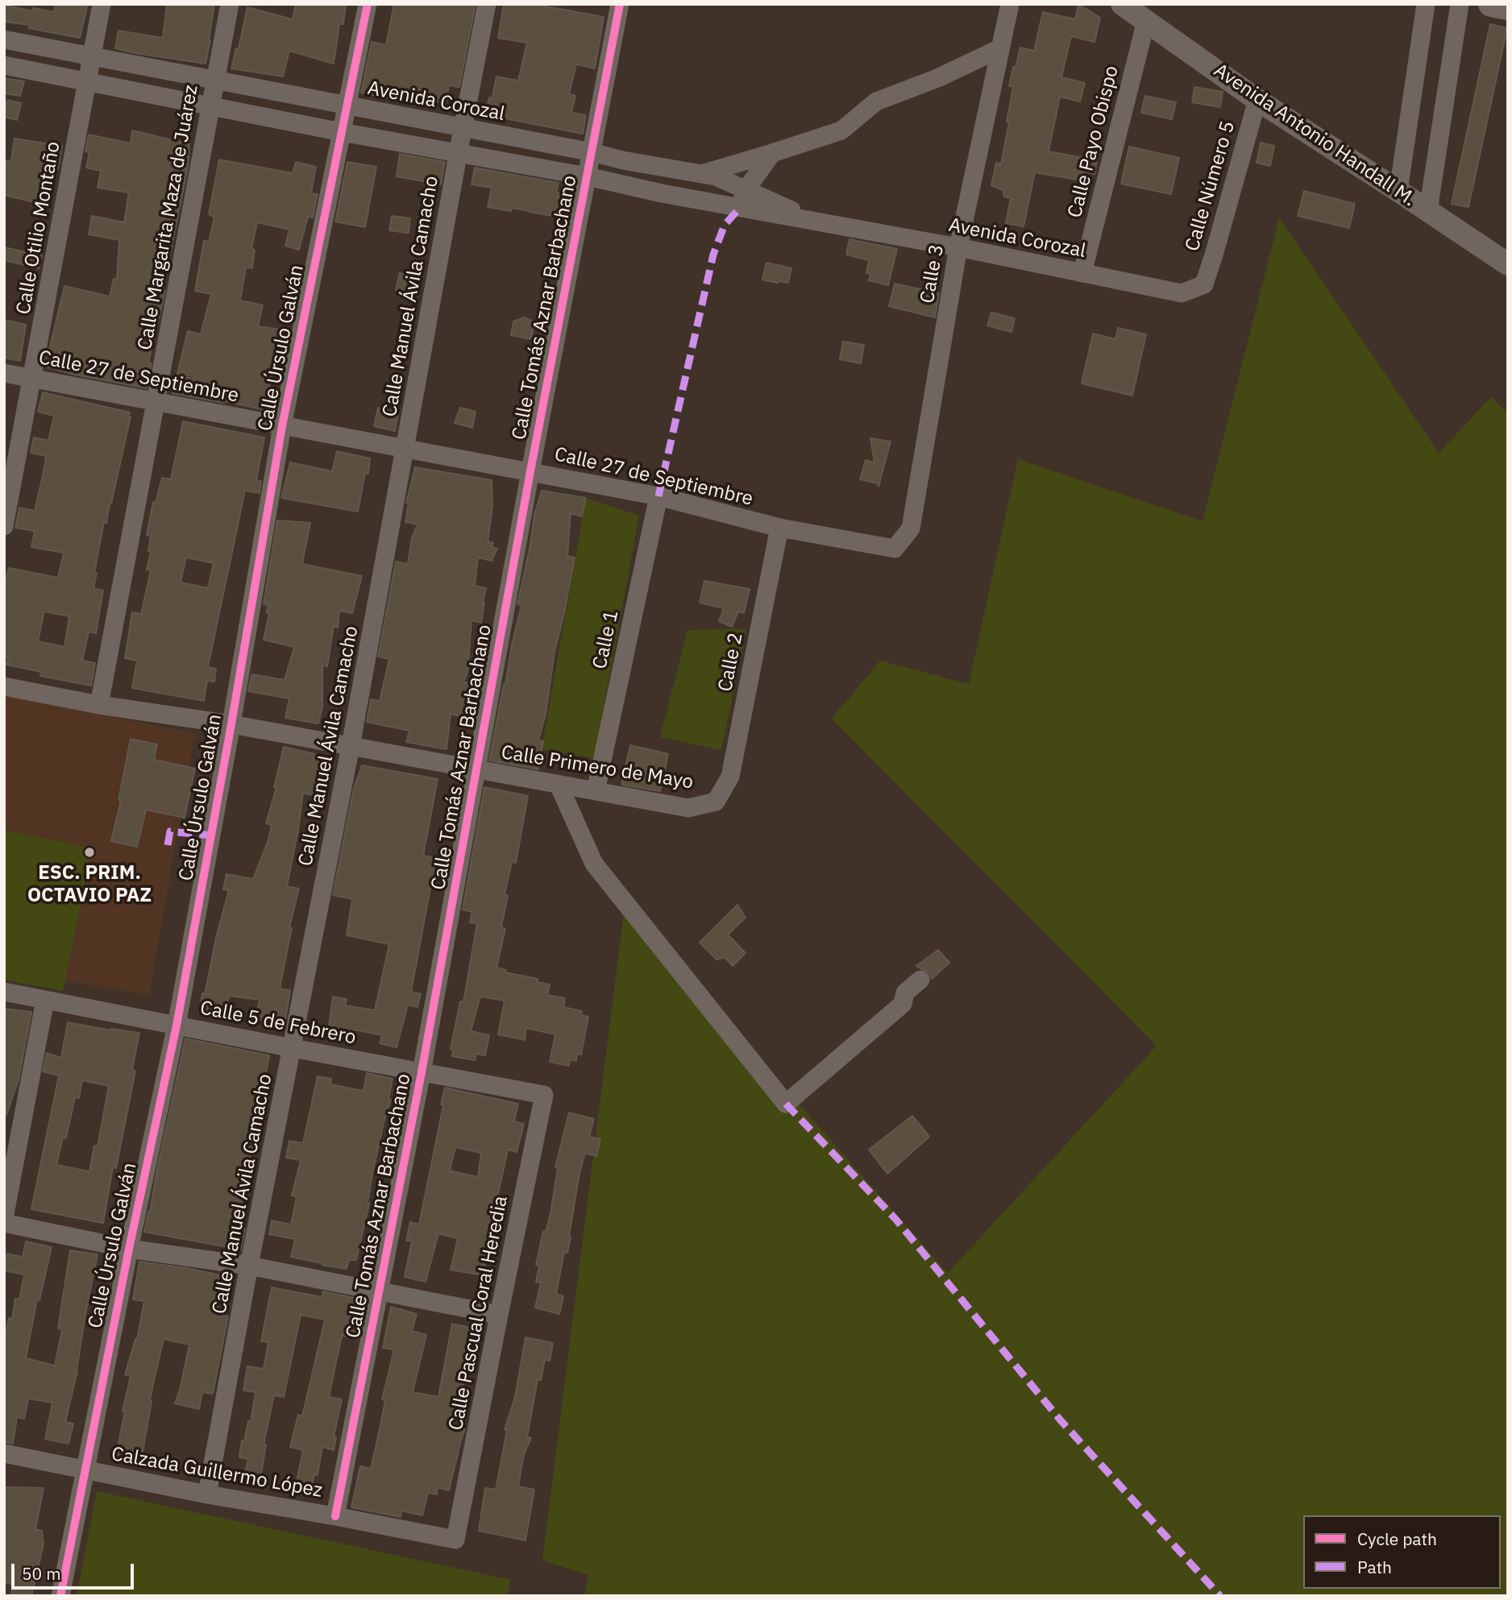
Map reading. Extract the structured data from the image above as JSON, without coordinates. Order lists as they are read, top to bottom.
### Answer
{
  "streets": {
    "street": [
      "Avenida Corozal",
      "Avenida Antonio Handall M.",
      "Calle Payo Obispo",
      "Calle Número 5",
      "Calle Margarita Maza de Juárez",
      "Calle Otilio Montaño",
      "Calle 3",
      "Calle Manuel Ávila Camacho",
      "Calle Tomás Aznar Barbachano",
      "Calle Úrsulo Galván",
      "Calle 27 de Septiembre",
      "Calle 1",
      "Calle 2",
      "Calle Primero de Mayo",
      "Calle 5 de Febrero",
      "Calle Pascual Coral Heredia",
      "Calzada Guillermo López"
    ]
  },
  "crossings": [
    ["Avenida Corozal", "Calle Payo Obispo"],
    ["Avenida Corozal", "Calle Número 5"],
    ["Avenida Corozal", "Calle Margarita Maza de Juárez"],
    ["Avenida Corozal", "Calle Otilio Montaño"],
    ["Avenida Corozal", "Calle 3"],
    ["Avenida Corozal", "Calle Manuel Ávila Camacho"],
    ["Avenida Corozal", "Calle Tomás Aznar Barbachano"],
    ["Avenida Corozal", "Calle Úrsulo Galván"],
    ["Avenida Antonio Handall M.", "Calle Payo Obispo"],
    ["Avenida Antonio Handall M.", "Calle Número 5"],
    ["Calle Margarita Maza de Juárez", "Calle 27 de Septiembre"],
    ["Calle Margarita Maza de Juárez", "Calle Primero de Mayo"],
    ["Calle Otilio Montaño", "Calle 27 de Septiembre"],
    ["Calle 3", "Calle 27 de Septiembre"],
    ["Calle Manuel Ávila Camacho", "Calle 27 de Septiembre"],
    ["Calle Manuel Ávila Camacho", "Calle Primero de Mayo"],
    ["Calle Manuel Ávila Camacho", "Calle 5 de Febrero"],
    ["Calle Manuel Ávila Camacho", "Calzada Guillermo López"],
    ["Calle Tomás Aznar Barbachano", "Calle 27 de Septiembre"],
    ["Calle Tomás Aznar Barbachano", "Calle Primero de Mayo"],
    ["Calle Tomás Aznar Barbachano", "Calle 5 de Febrero"],
    ["Calle Tomás Aznar Barbachano", "Calzada Guillermo López"],
    ["Calle Úrsulo Galván", "Calle 27 de Septiembre"],
    ["Calle Úrsulo Galván", "Calle Primero de Mayo"],
    ["Calle Úrsulo Galván", "Calle 5 de Febrero"],
    ["Calle Úrsulo Galván", "Calzada Guillermo López"],
    ["Calle 27 de Septiembre", "Calle 1"],
    ["Calle 27 de Septiembre", "Calle 2"],
    ["Calle 1", "Calle Primero de Mayo"],
    ["Calle 2", "Calle Primero de Mayo"],
    ["Calle 5 de Febrero", "Calle Pascual Coral Heredia"],
    ["Calle Pascual Coral Heredia", "Calzada Guillermo López"]
  ],
  "places": ["ESC. PRIM. OCTAVIO PAZ"],
  "legend": ["Cycle path", "Path"],
  "scale_bar": "50 m"
}
